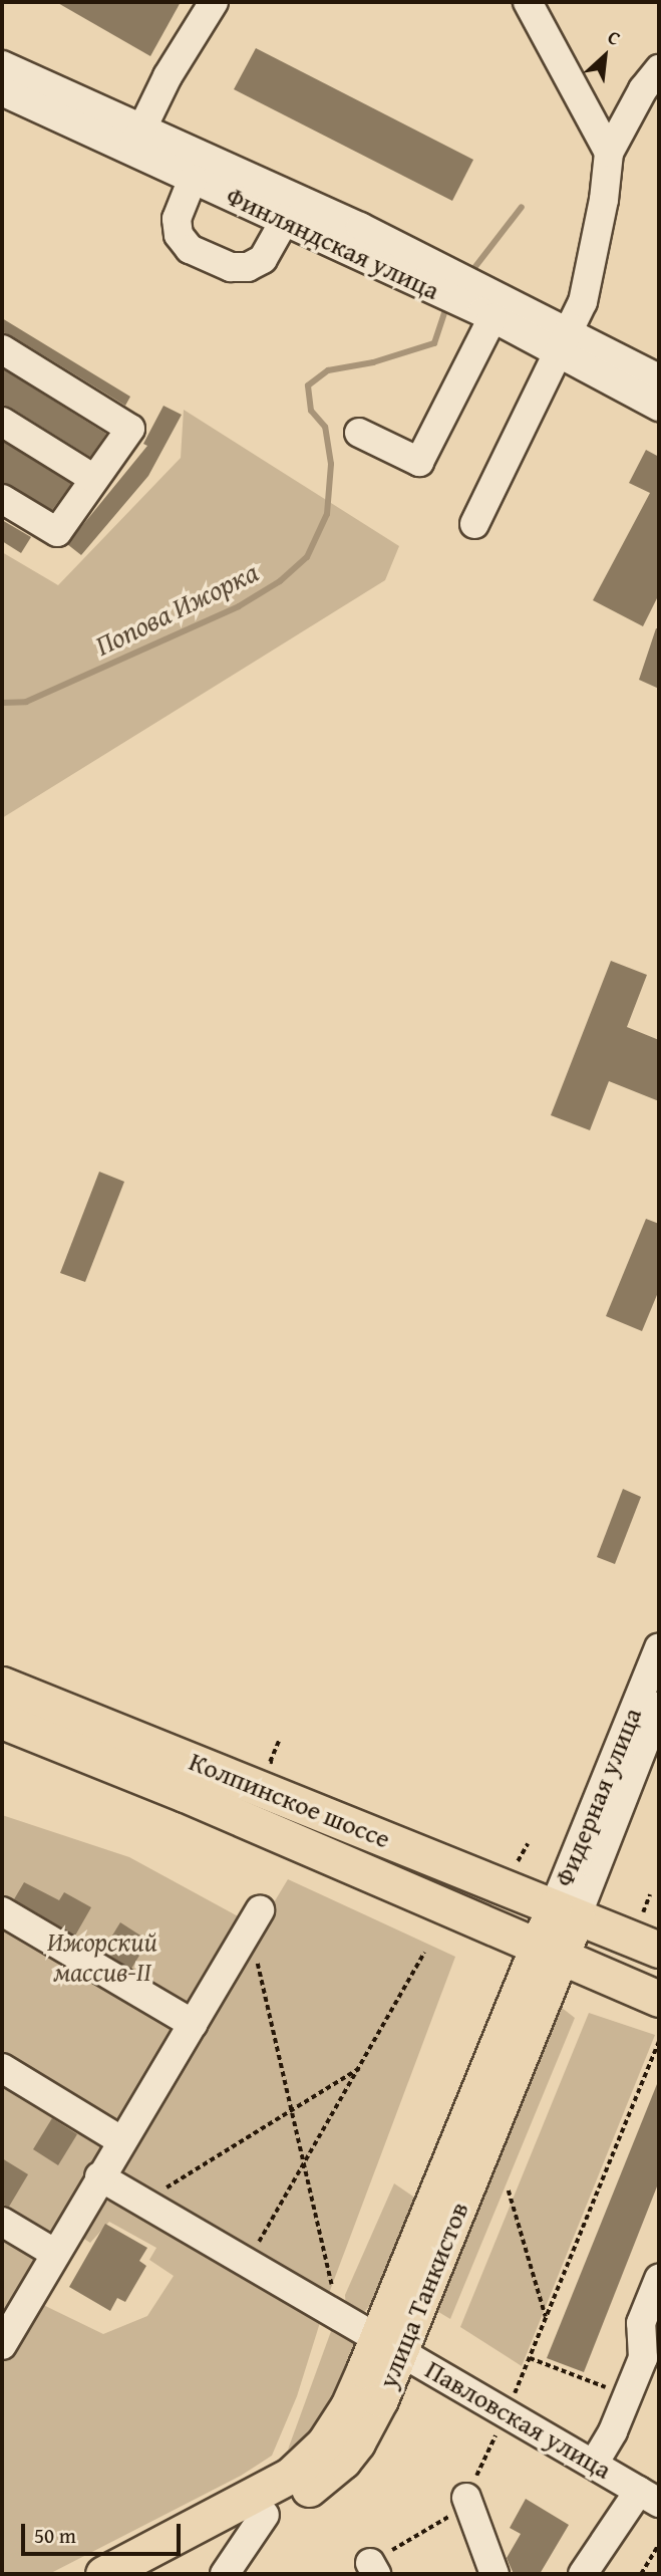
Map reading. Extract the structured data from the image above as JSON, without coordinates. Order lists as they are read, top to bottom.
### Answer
{
  "streets": {
    "main road": ["Фидерная улица", "Колпинское шоссе", "улица Танкистов"],
    "street": ["Финляндская улица", "Павловская улица"]
  },
  "crossings": [
    ["Фидерная улица", "Колпинское шоссе"],
    ["Фидерная улица", "улица Танкистов"],
    ["Колпинское шоссе", "улица Танкистов"],
    ["улица Танкистов", "Павловская улица"]
  ],
  "water": ["Попова Ижорка"],
  "parks": ["Ижорский массив-II"],
  "scale_bar": "50 m",
  "north": "top right"
}
